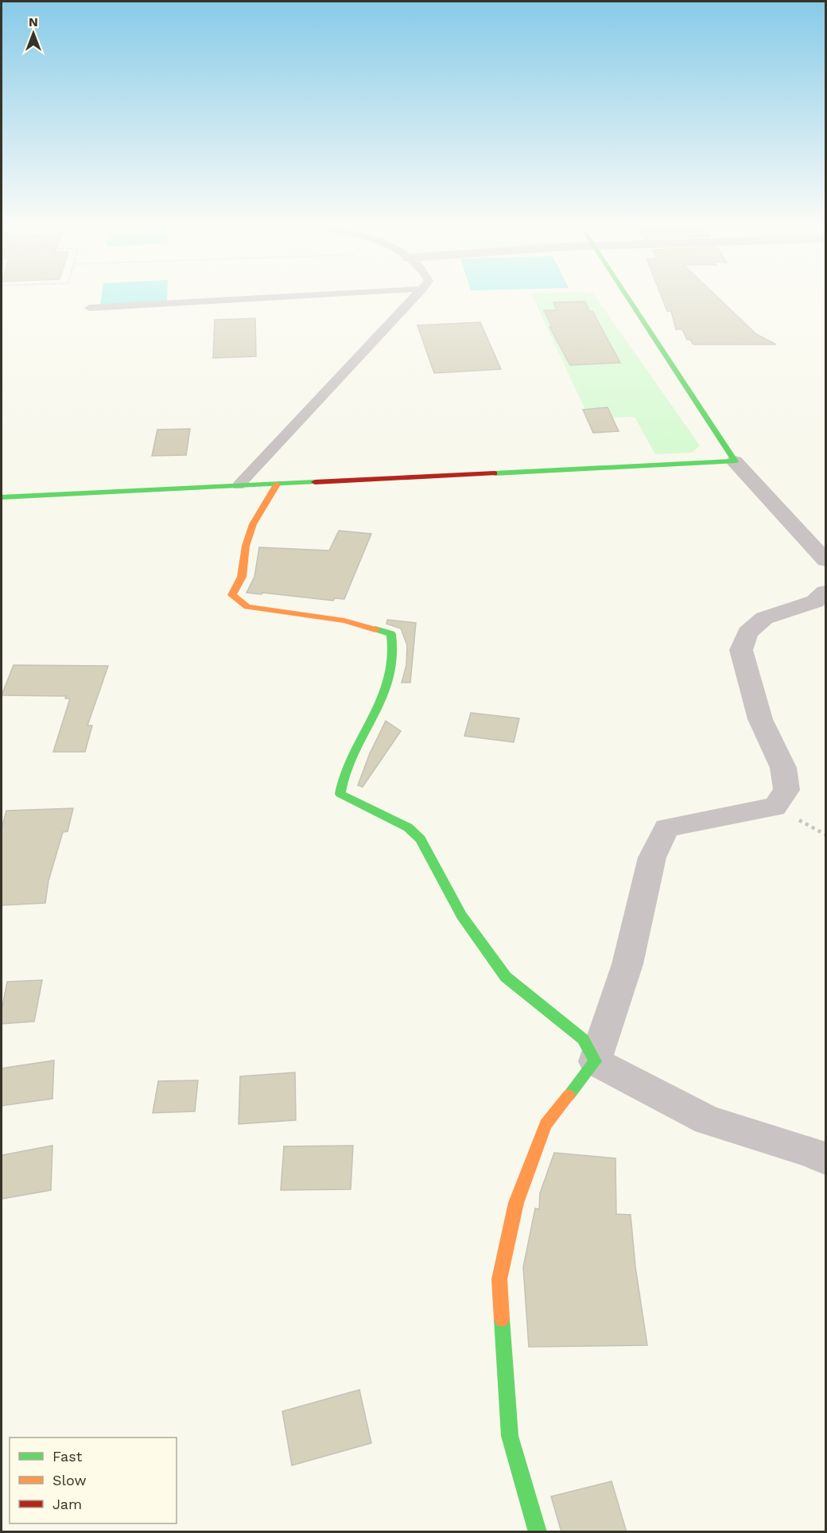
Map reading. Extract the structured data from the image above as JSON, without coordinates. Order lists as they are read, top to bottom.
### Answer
{
  "legend": ["Fast", "Slow", "Jam"],
  "north": "top"
}
